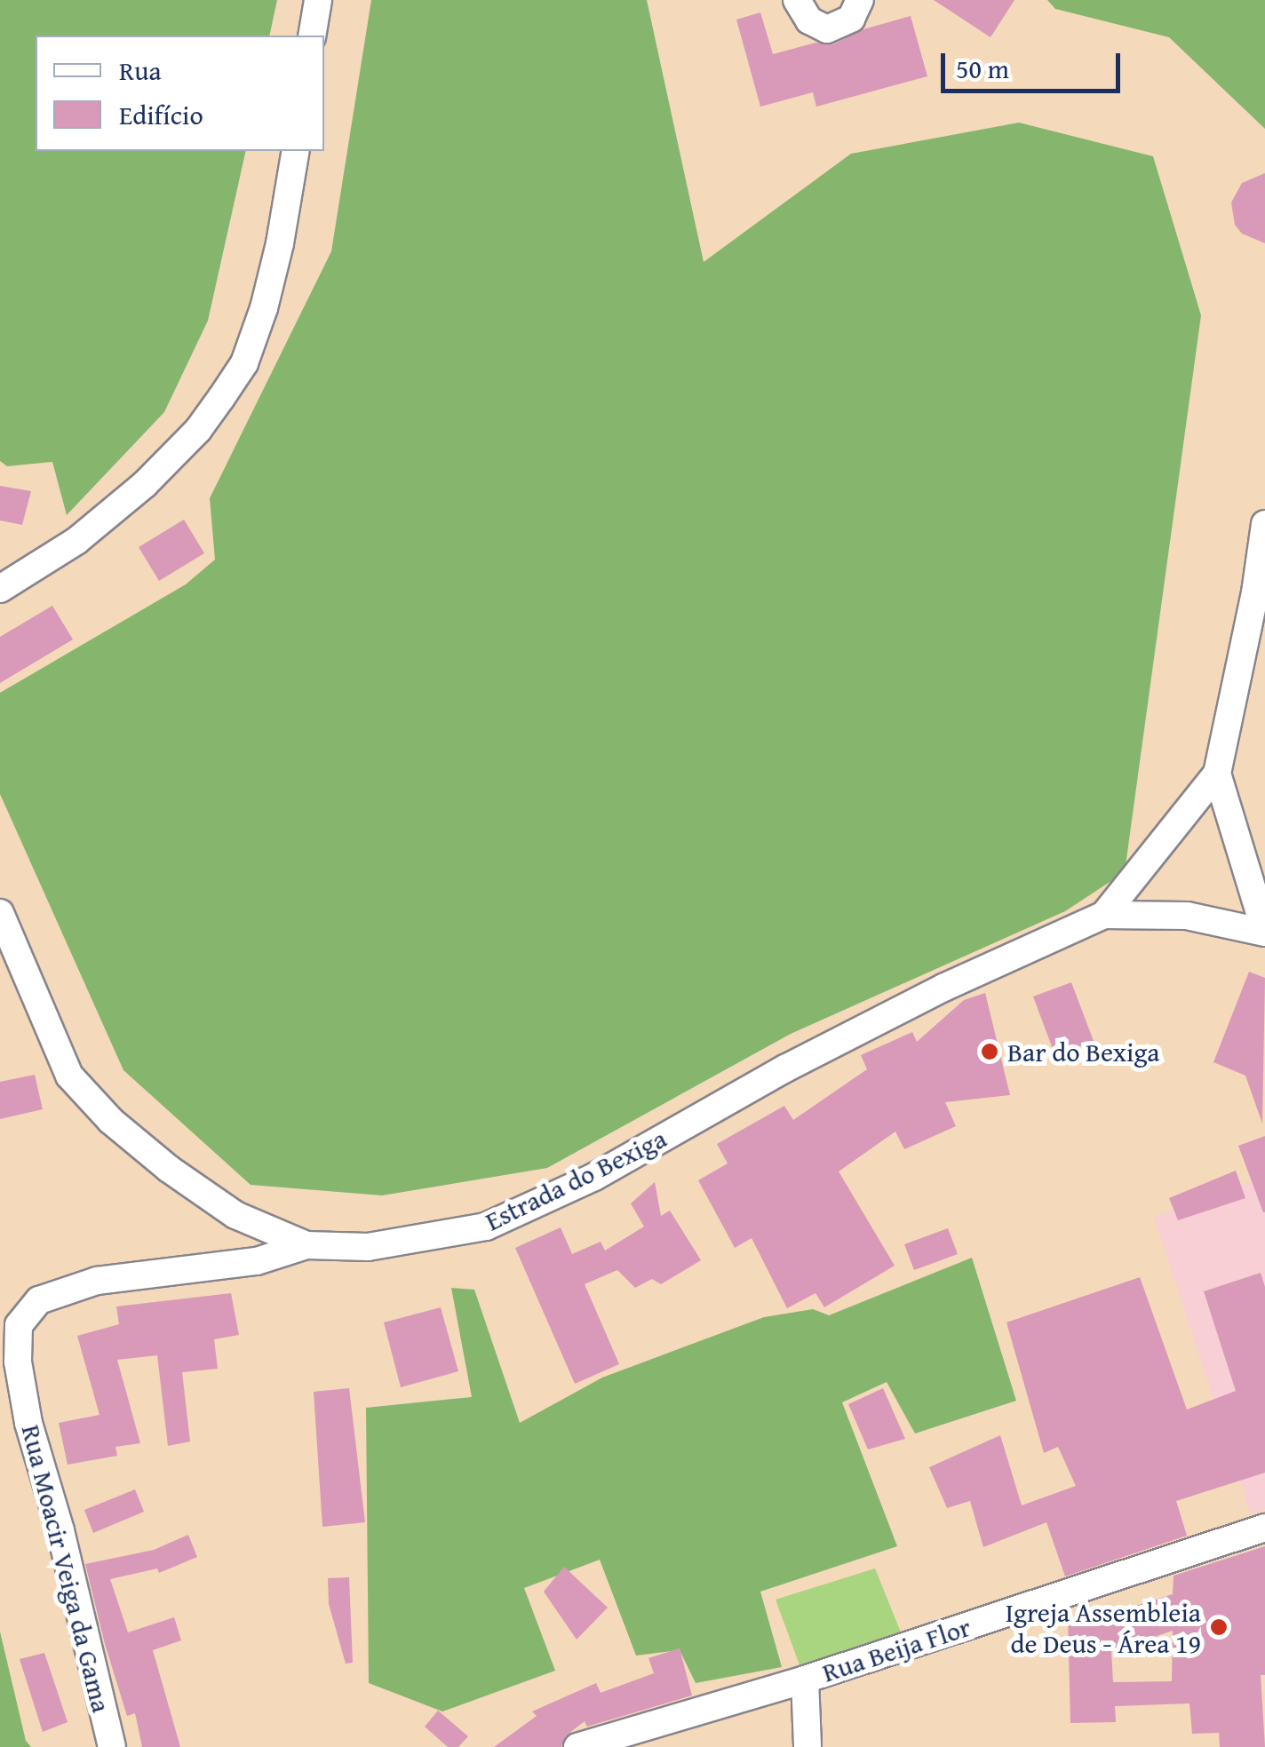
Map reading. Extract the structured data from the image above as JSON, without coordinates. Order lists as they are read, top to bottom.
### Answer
{
  "streets": {
    "street": ["Estrada do Bexiga", "Rua Moacir Veiga da Gama", "Rua Beija Flor"]
  },
  "crossings": [
    ["Estrada do Bexiga", "Rua Moacir Veiga da Gama"]
  ],
  "places": ["Bar do Bexiga", "Igreja Assembleia de Deus - Área 19"],
  "legend": ["Rua", "Edifício"],
  "scale_bar": "50 m"
}
